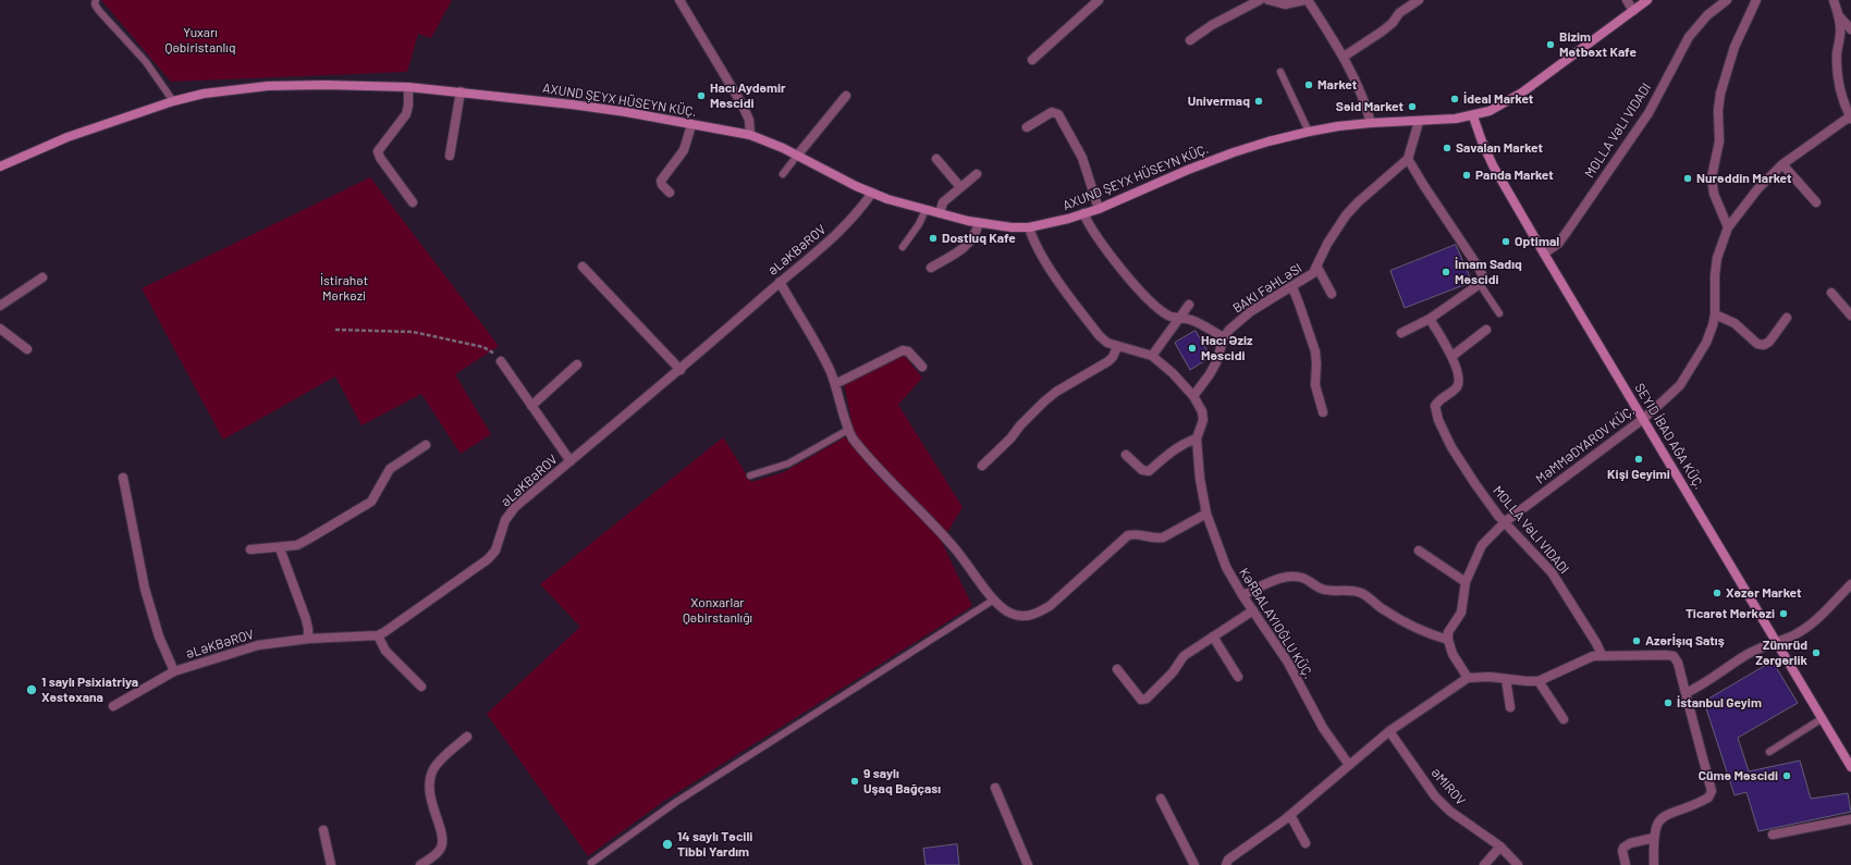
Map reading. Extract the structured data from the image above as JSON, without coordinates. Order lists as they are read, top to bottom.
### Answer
{
  "streets": {
    "main road": ["AXUND ŞEYX HÜSEYN KÜÇ.", "SEYID İBAD AĞA KÜÇ."],
    "street": [
      "MOLLA VƏLI VIDADI",
      "ƏLƏKBƏROV",
      "MƏMMƏDYAROV KÜÇ.",
      "ƏMIROV"
    ]
  },
  "crossings": [
    ["AXUND ŞEYX HÜSEYN KÜÇ.", "ƏLƏKBƏROV"],
    ["AXUND ŞEYX HÜSEYN KÜÇ.", "SEYID İBAD AĞA KÜÇ."],
    ["MOLLA VƏLI VIDADI", "SEYID İBAD AĞA KÜÇ."],
    ["MOLLA VƏLI VIDADI", "MƏMMƏDYAROV KÜÇ."],
    ["SEYID İBAD AĞA KÜÇ.", "MƏMMƏDYAROV KÜÇ."]
  ],
  "parks": ["Yuxarı Qəbiristanlıq", "İstirahət Mərkəzi", "Xonxarlar Qəbirstanlığı"],
  "places": [
    "Bizim Mətbəxt Kafe",
    "Market",
    "Hacı Aydəmir Məscidi",
    "İdeal Market",
    "Univermaq",
    "Səid Market",
    "Savalan Market",
    "Panda Market",
    "Nurəddin Market",
    "Dostluq Kafe",
    "Optimal",
    "İmam Sadıq Məscidi",
    "Hacı Əziz Məscidi",
    "Kişi Geyimi",
    "Xəzər Market",
    "Ticarət Mərkəzi",
    "Azərİşıq Satış",
    "Zümrüd Zərgərlik",
    "1 saylı Psixiatriya Xəstəxana",
    "İstanbul Geyim",
    "Cümə Məscidi",
    "9 saylı Uşaq Bağçası",
    "14 saylı Təcili Tibbi Yardım"
  ]
}
